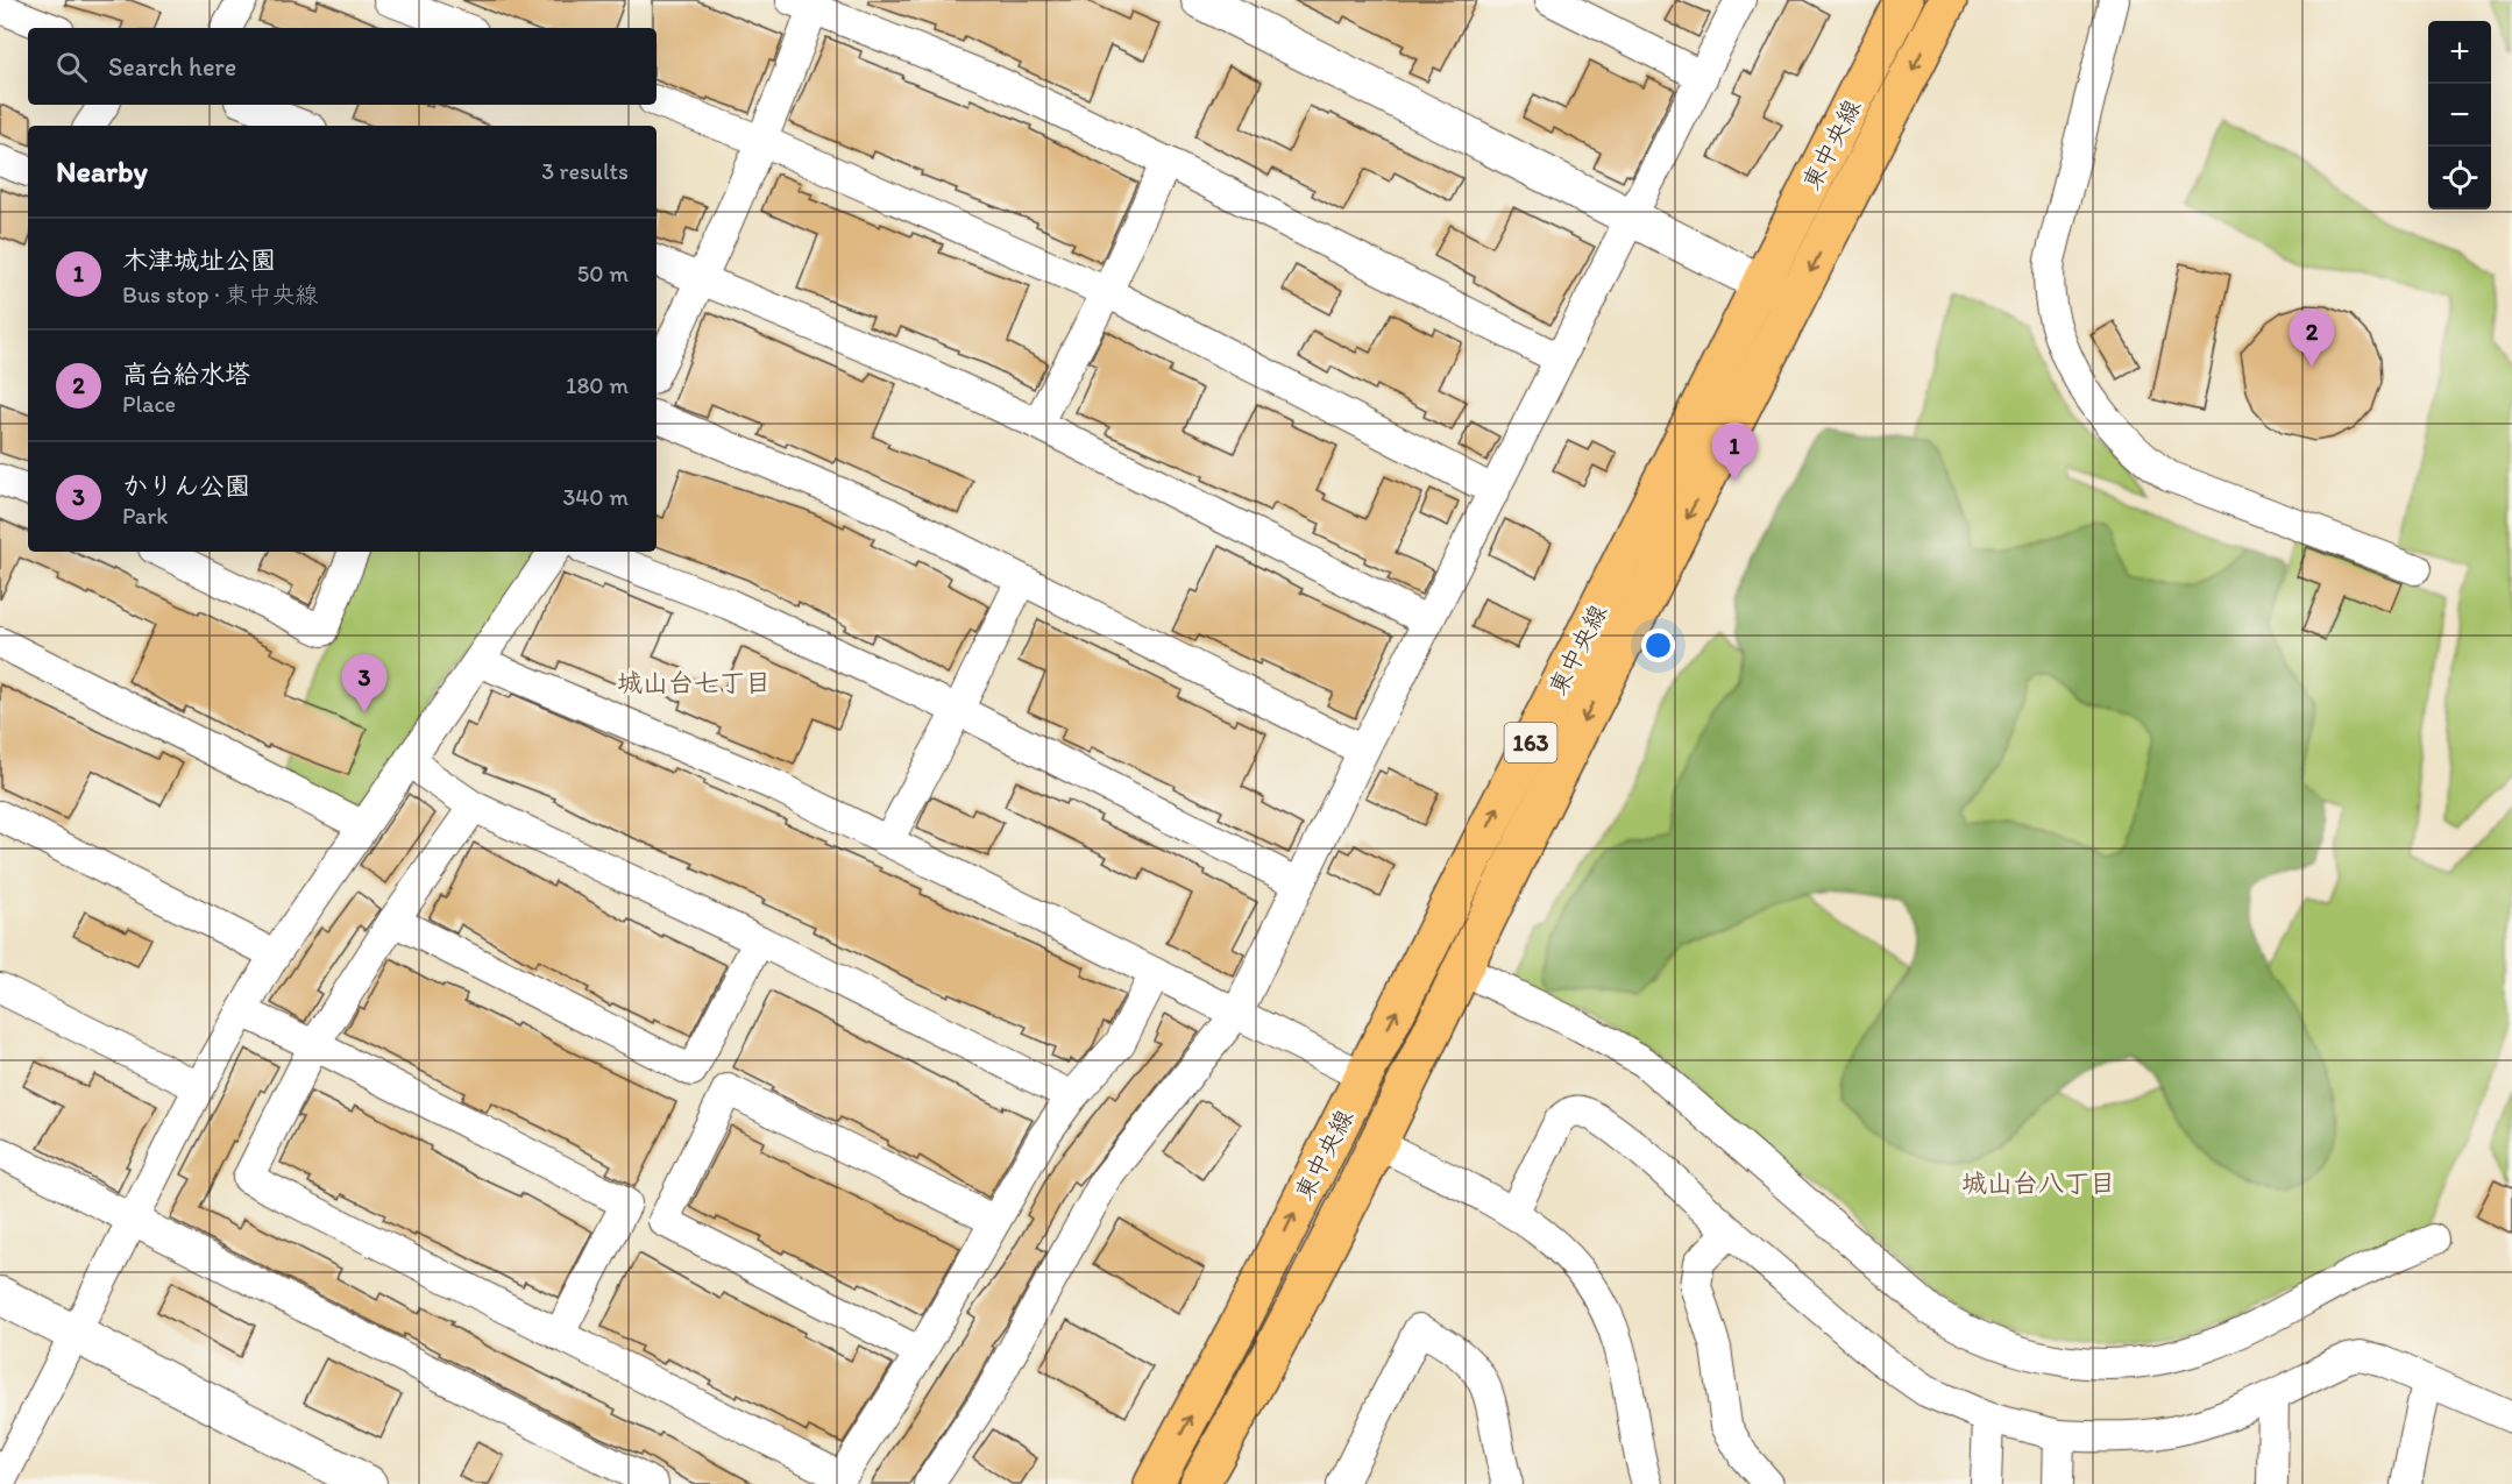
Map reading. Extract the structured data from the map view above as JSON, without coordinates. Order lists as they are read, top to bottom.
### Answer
{
  "streets": {
    "highway": ["東中央線", "163"]
  },
  "districts": ["城山台七丁目", "城山台八丁目"],
  "page": {
    "map_buttons": ["+", "−"],
    "search": "Search here",
    "heading": ["Nearby", "3 results"],
    "list": [
      {
        "mark": "1",
        "name": "木津城址公園",
        "note": "Bus stop · 東中央線",
        "value": "50 m"
      },
      {
        "mark": "2",
        "name": "高台給水塔",
        "note": "Place",
        "value": "180 m"
      },
      {
        "mark": "3",
        "name": "かりん公園",
        "note": "Park",
        "value": "340 m"
      }
    ],
    "pins": ["2", "1", "3"]
  }
}
